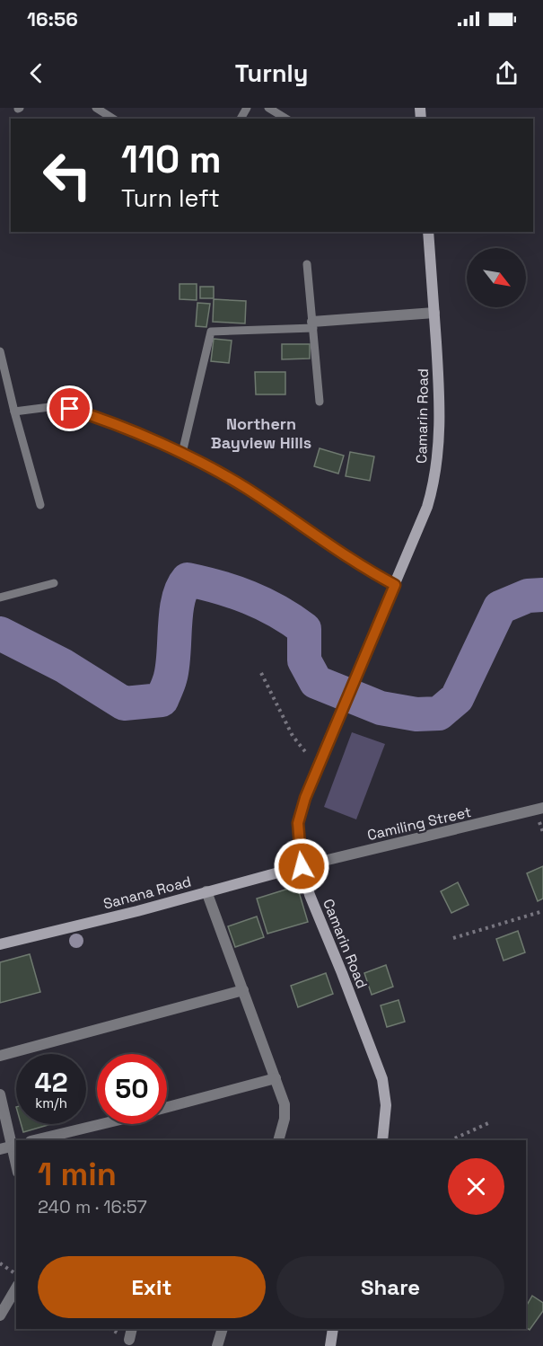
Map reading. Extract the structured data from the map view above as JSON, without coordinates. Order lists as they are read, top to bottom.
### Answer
{
  "streets": {
    "main road": ["Camarin Road", "Sanana Road"],
    "street": ["Camiling Street"]
  },
  "crossings": [
    ["Camarin Road", "Camiling Street"],
    ["Camarin Road", "Sanana Road"],
    ["Camiling Street", "Sanana Road"]
  ],
  "districts": ["Northern Bayview Hills"],
  "north": "bottom right",
  "page": {
    "status": "16:56",
    "header": "Turnly",
    "turn": ["110 m", "Turn left"],
    "speed": "42 km/h",
    "limit": "50",
    "heading": ["1 min", "240 m · 16:57"],
    "buttons": ["Exit", "Share"]
  }
}
